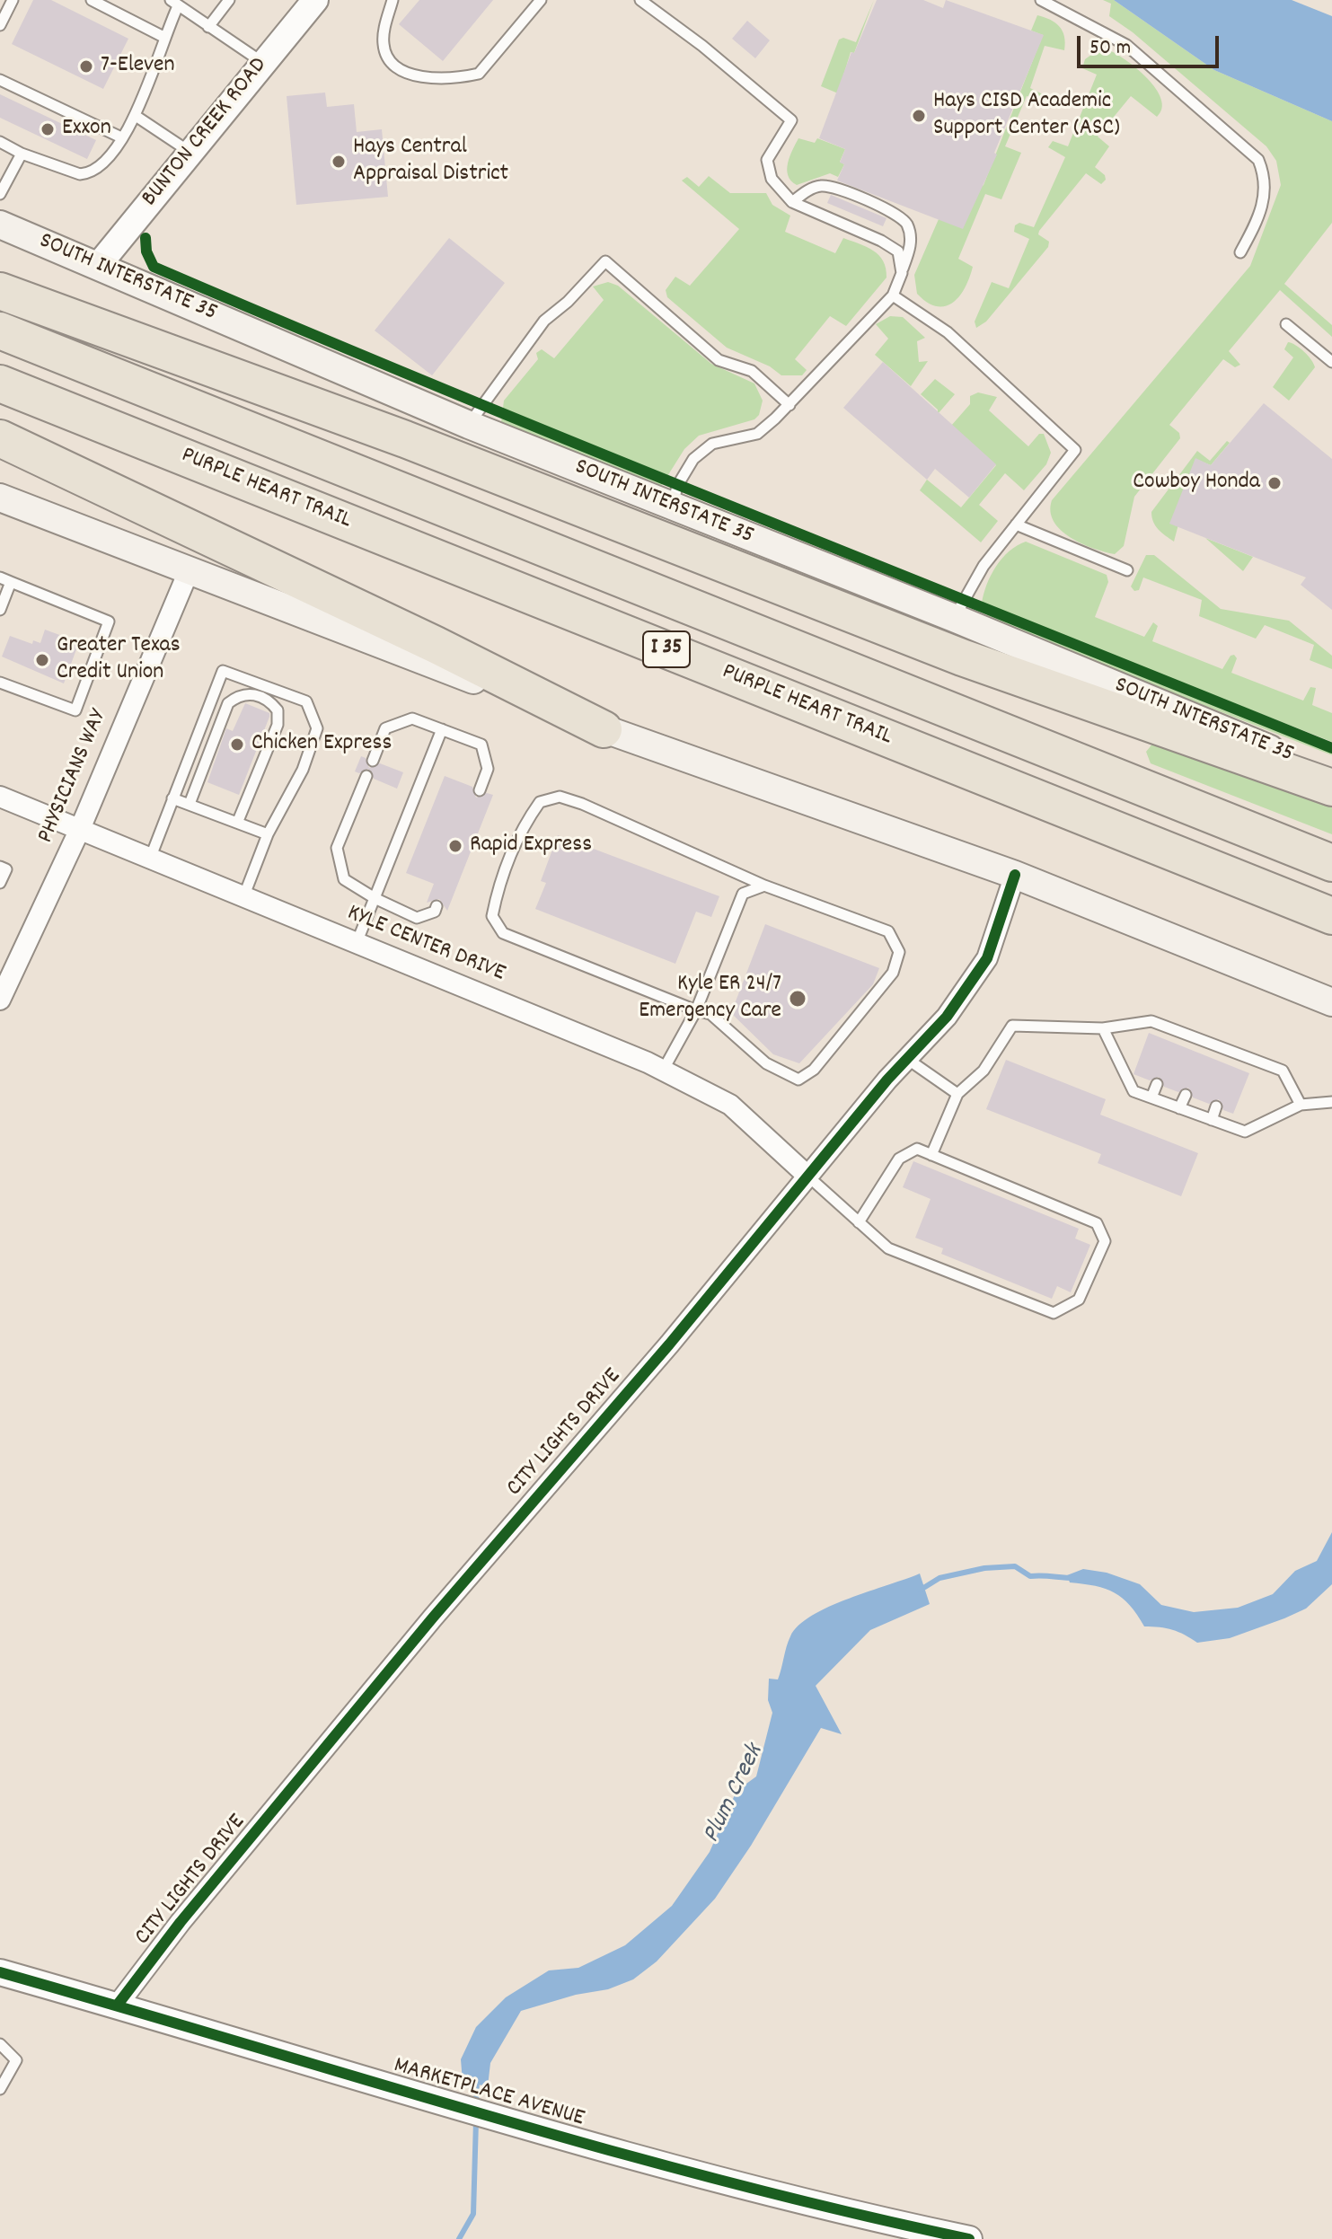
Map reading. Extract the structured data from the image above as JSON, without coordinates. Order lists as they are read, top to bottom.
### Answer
{
  "streets": {
    "highway": ["PURPLE HEART TRAIL", "I 35"],
    "main road": ["SOUTH INTERSTATE 35"],
    "street": [
      "BUNTON CREEK ROAD",
      "PHYSICIANS WAY",
      "KYLE CENTER DRIVE",
      "CITY LIGHTS DRIVE",
      "MARKETPLACE AVENUE"
    ]
  },
  "crossings": [
    ["BUNTON CREEK ROAD", "SOUTH INTERSTATE 35"],
    ["PHYSICIANS WAY", "KYLE CENTER DRIVE"],
    ["KYLE CENTER DRIVE", "CITY LIGHTS DRIVE"],
    ["CITY LIGHTS DRIVE", "MARKETPLACE AVENUE"]
  ],
  "water": ["Plum Creek"],
  "places": [
    "7-Eleven",
    "Hays CISD Academic Support Center (ASC)",
    "Exxon",
    "Hays Central Appraisal District",
    "Cowboy Honda",
    "Greater Texas Credit Union",
    "Chicken Express",
    "Rapid Express",
    "Kyle ER 24/7 Emergency Care"
  ],
  "scale_bar": "50 m"
}
